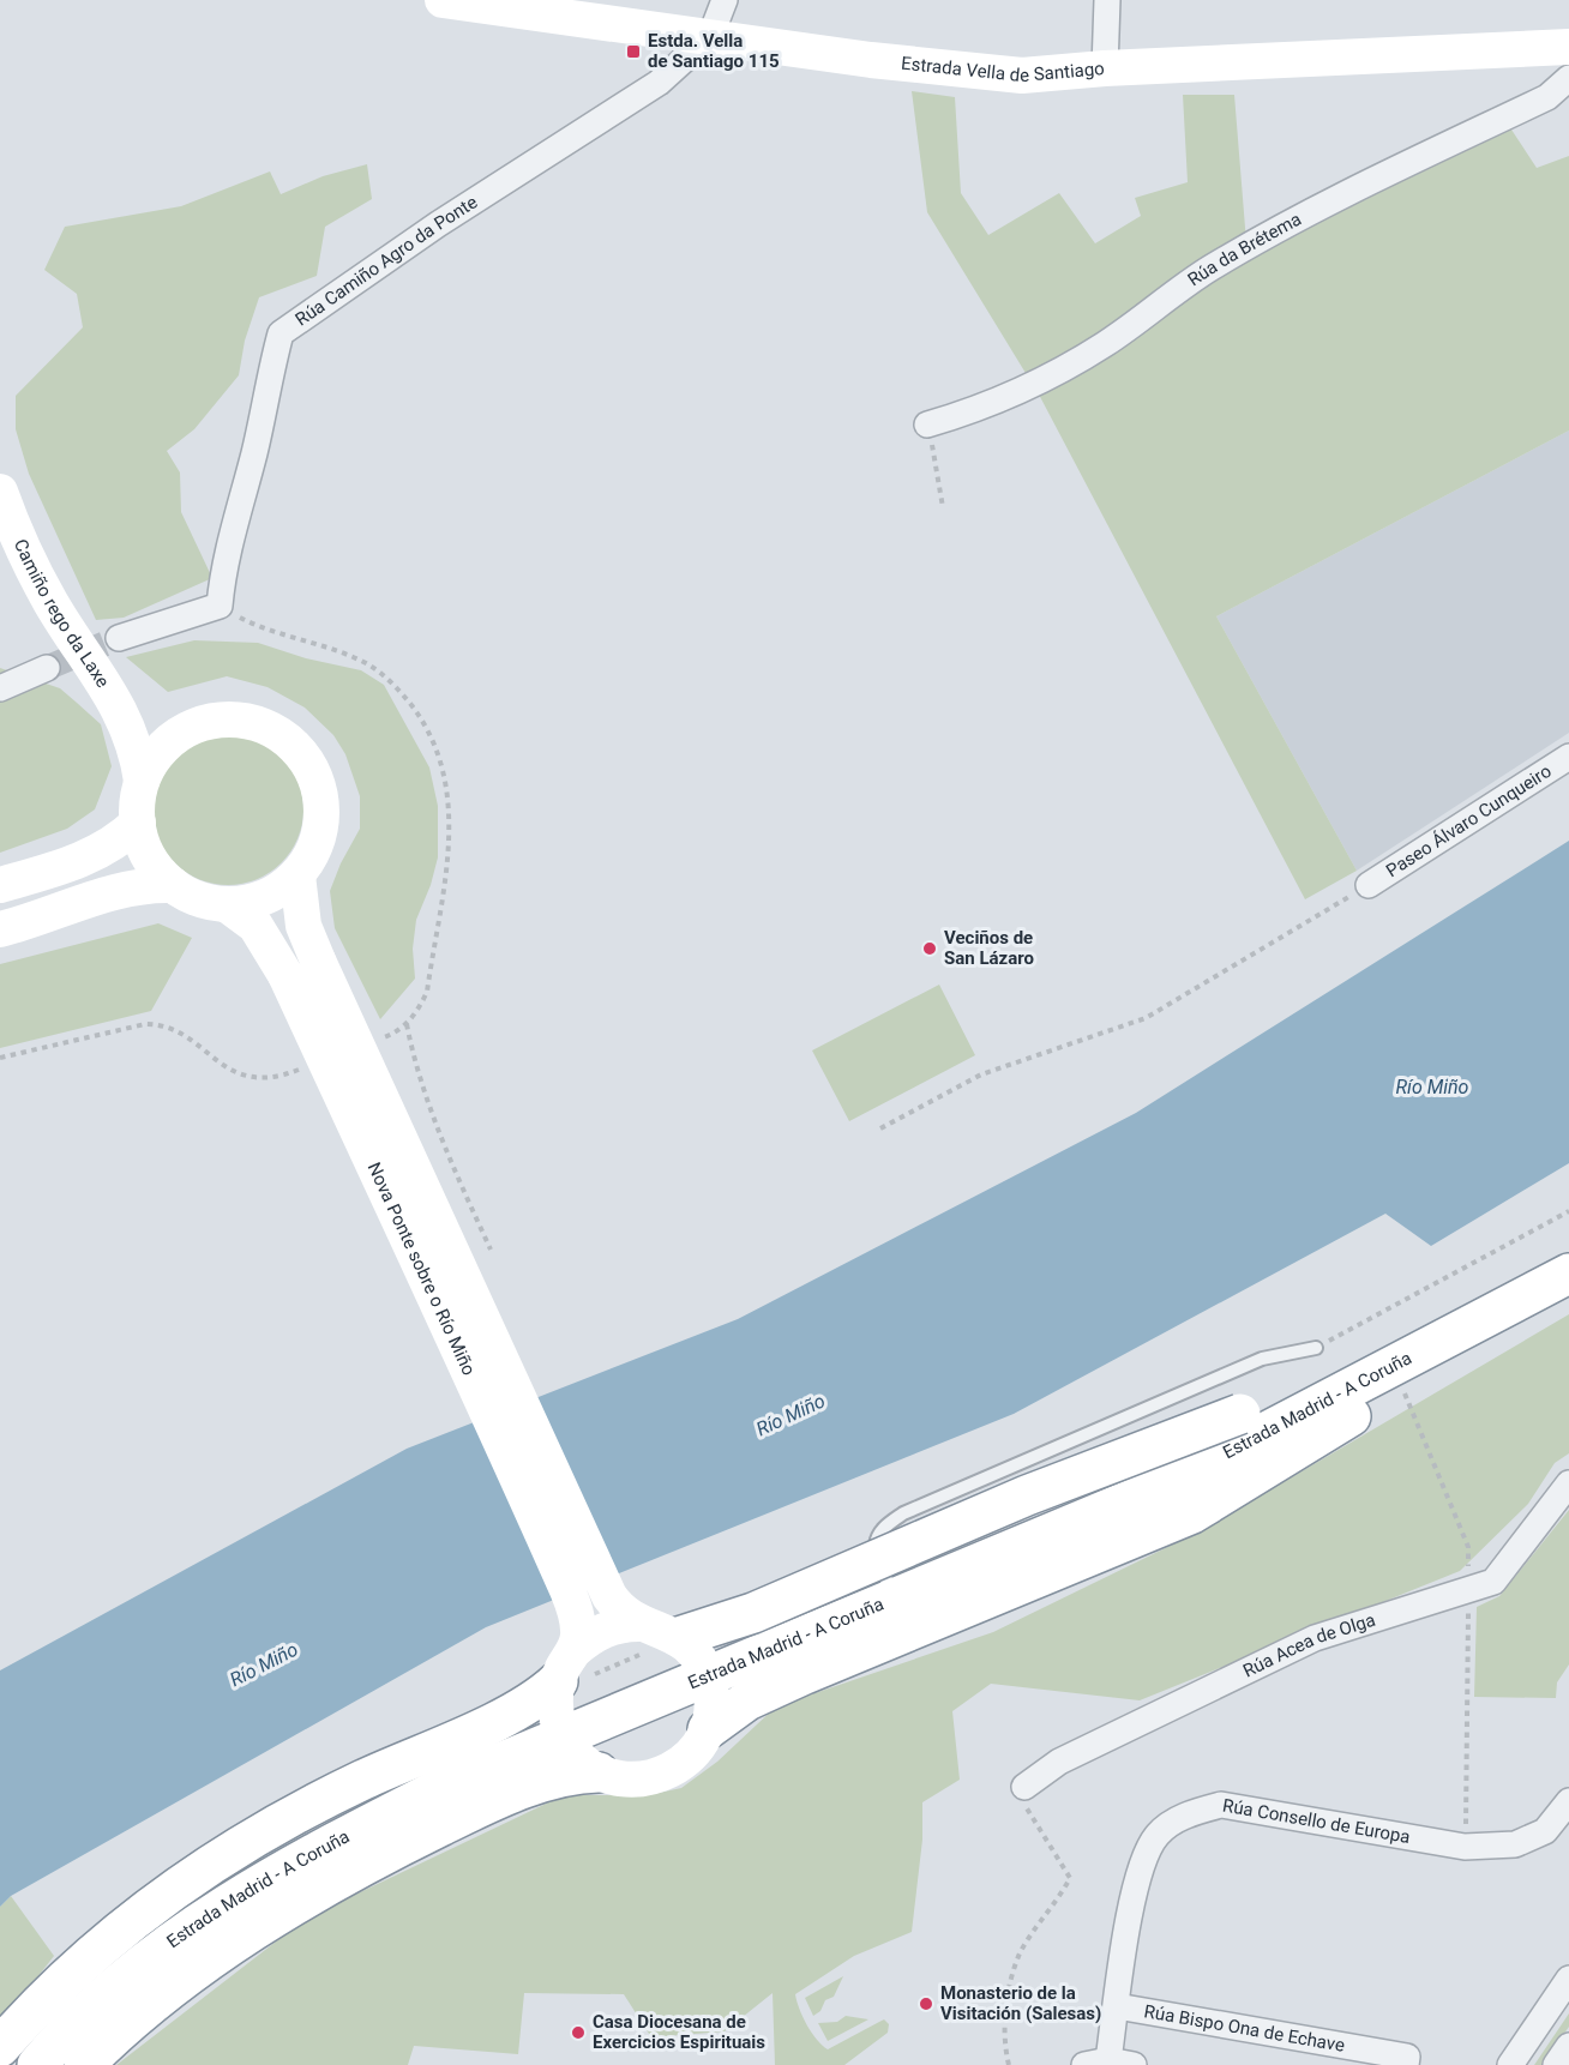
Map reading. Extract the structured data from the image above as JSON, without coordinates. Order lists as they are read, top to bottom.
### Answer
{
  "streets": {
    "highway": ["Estrada Madrid - A Coruña"],
    "main road": ["Estrada Vella de Santiago", "Camiño rego da Laxe", "Nova Ponte sobre o Río Miño"],
    "street": [
      "Rúa da Brétema",
      "Rúa Camiño Agro da Ponte",
      "Paseo Álvaro Cunqueiro",
      "Rúa Acea de Olga",
      "Rúa Consello de Europa",
      "Rúa Bispo Ona de Echave"
    ]
  },
  "crossings": [
    ["Estrada Vella de Santiago", "Rúa Camiño Agro da Ponte"],
    ["Rúa Consello de Europa", "Rúa Bispo Ona de Echave"]
  ],
  "water": ["Río Miño"],
  "places": {
    "transit": ["Estda. Vella de Santiago 115"],
    "other": ["Veciños de San Lázaro", "Monasterio de la Visitación (Salesas)", "Casa Diocesana de Exercicios Espirituais"]
  }
}
